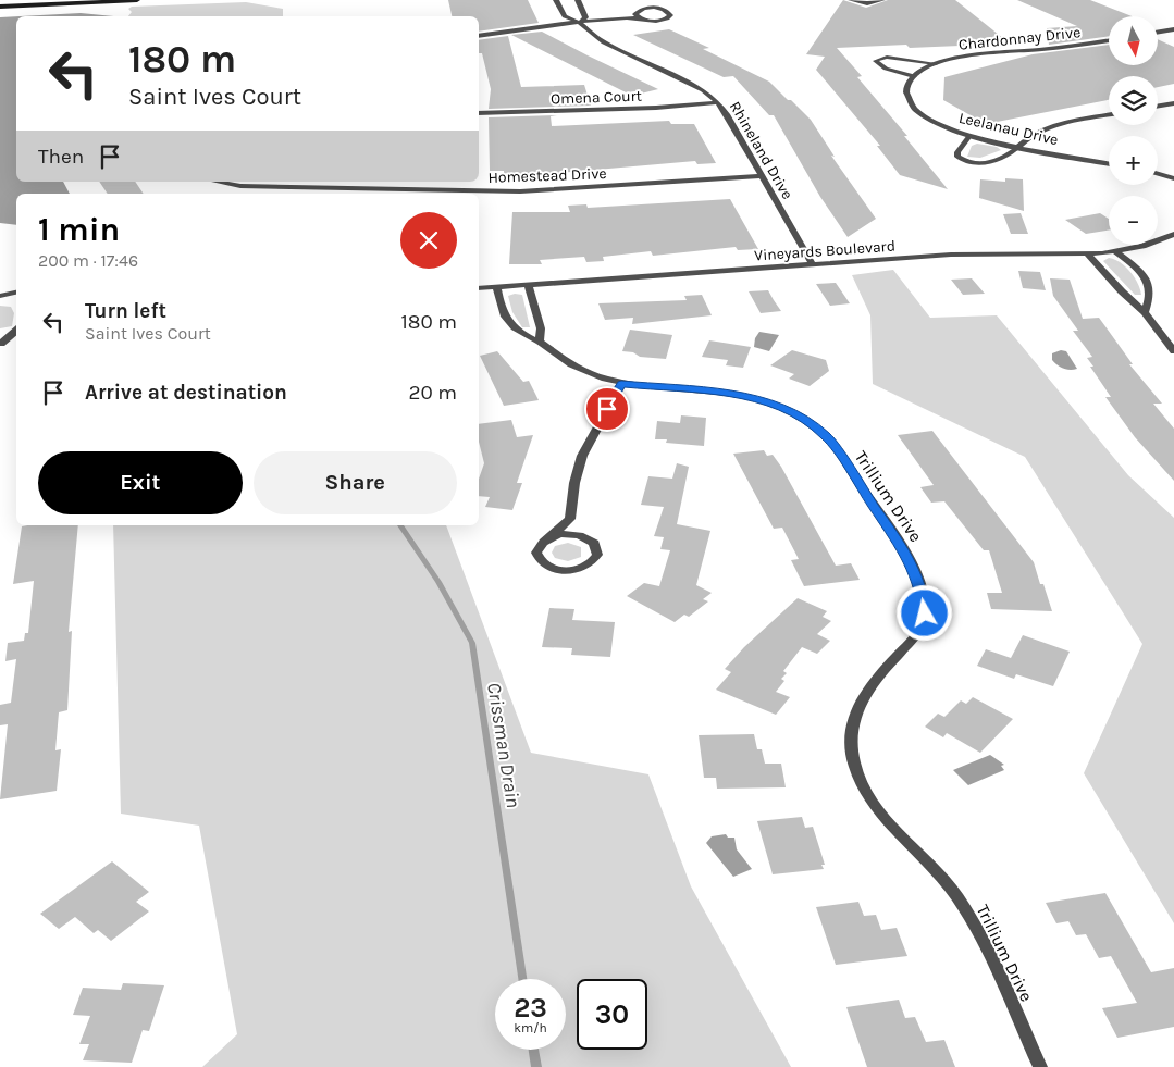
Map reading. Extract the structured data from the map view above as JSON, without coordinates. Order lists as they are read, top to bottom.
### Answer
{
  "streets": {
    "street": [
      "Chardonnay Drive",
      "Omena Court",
      "Leelanau Drive",
      "Rhineland Drive",
      "Homestead Drive",
      "Vineyards Boulevard",
      "Trillium Drive"
    ]
  },
  "crossings": [
    ["Chardonnay Drive", "Leelanau Drive"],
    ["Omena Court", "Rhineland Drive"],
    ["Rhineland Drive", "Homestead Drive"],
    ["Rhineland Drive", "Vineyards Boulevard"],
    ["Vineyards Boulevard", "Trillium Drive"]
  ],
  "water": ["Crissman Drain"],
  "north": "bottom",
  "page": {
    "map_buttons": ["+", "−"],
    "turn": ["180 m", "Saint Ives Court"],
    "then": "Then",
    "heading": ["1 min", "200 m · 17:46"],
    "list": [
      {
        "name": "Turn left",
        "note": "Saint Ives Court",
        "value": "180 m"
      },
      {
        "name": "Arrive at destination",
        "value": "20 m"
      }
    ],
    "buttons": ["Exit", "Share"],
    "speed": "23 km/h",
    "limit": "30"
  }
}
